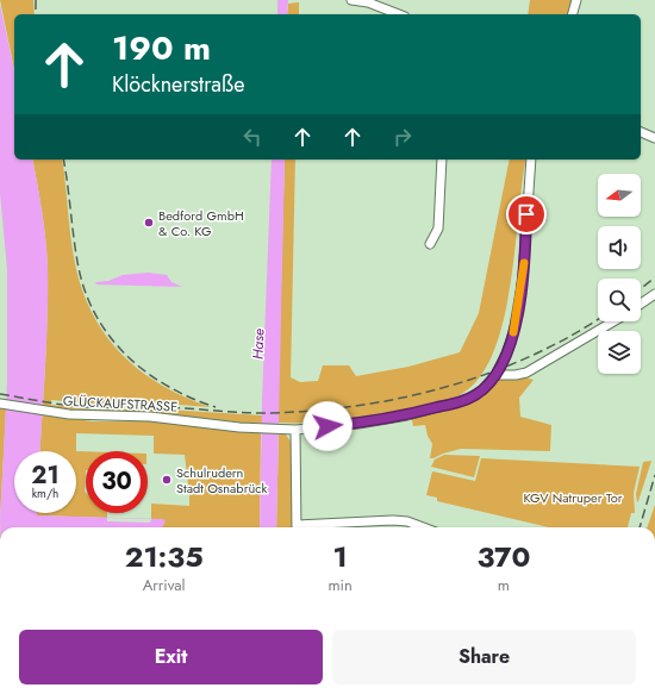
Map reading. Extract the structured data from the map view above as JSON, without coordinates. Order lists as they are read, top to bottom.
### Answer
{
  "streets": {
    "street": ["GLÜCKAUFSTRASSE"]
  },
  "water": ["Hase"],
  "parks": ["KGV Natruper Tor"],
  "places": ["Bedford GmbH & Co. KG", "Schulrudern Stadt Osnabrück"],
  "north": "left",
  "page": {
    "turn": ["190 m", "Klöcknerstraße"],
    "speed": "21 km/h",
    "limit": "30",
    "eta": [
      "21:35",
      "Arrival",
      "1",
      "min",
      "370",
      "m"
    ],
    "buttons": ["Exit", "Share"]
  }
}
